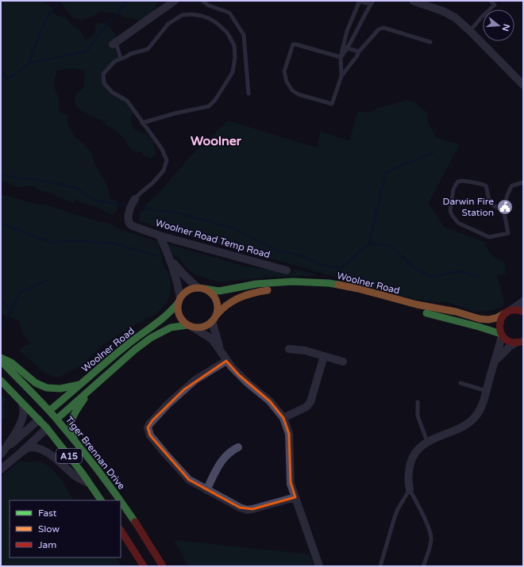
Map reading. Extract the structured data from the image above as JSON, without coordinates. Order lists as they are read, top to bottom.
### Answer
{
  "streets": {
    "main road": ["Woolner Road", "Tiger Brennan Drive", "A15"],
    "street": ["Woolner Road Temp Road"]
  },
  "crossings": [
    ["Woolner Road", "Tiger Brennan Drive"],
    ["Woolner Road", "A15"]
  ],
  "districts": ["Woolner"],
  "places": {
    "public building": ["Darwin Fire Station"]
  },
  "legend": ["Fast", "Slow", "Jam"],
  "north": "right"
}
